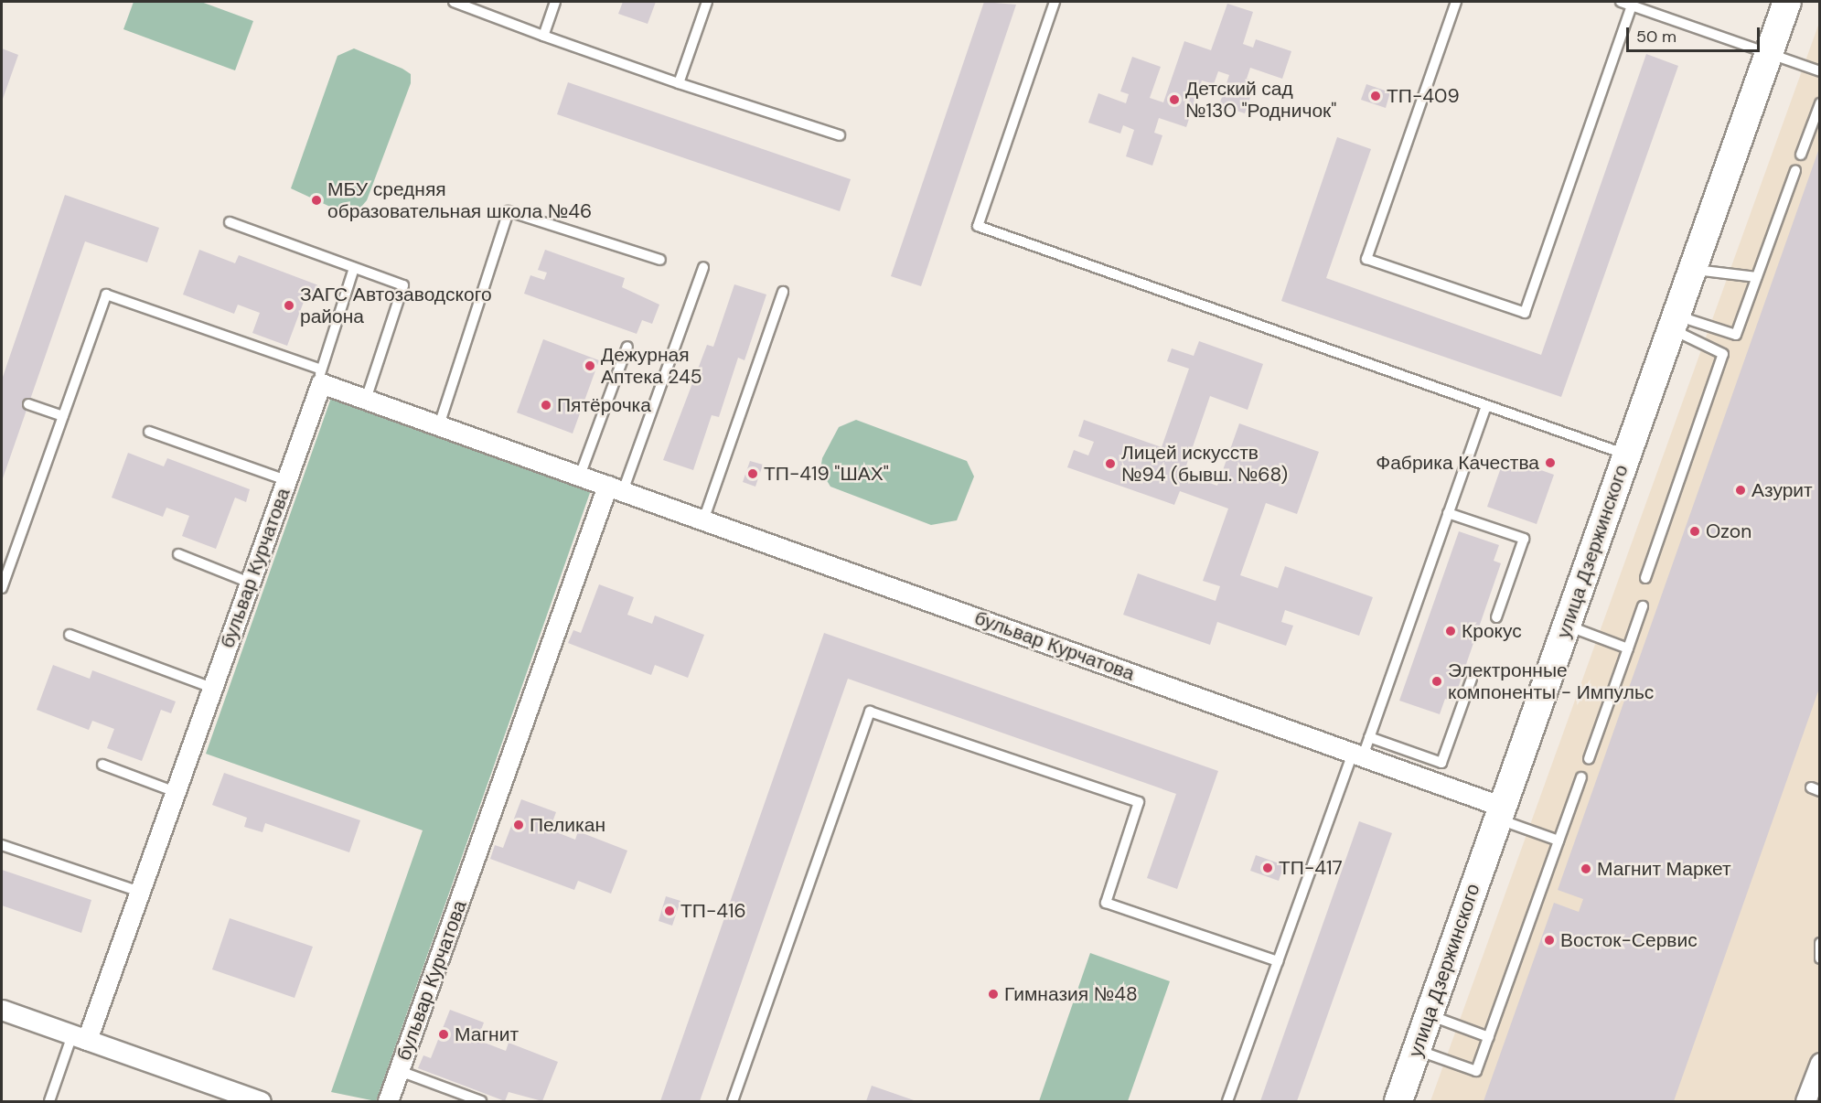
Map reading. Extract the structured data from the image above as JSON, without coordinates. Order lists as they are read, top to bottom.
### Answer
{
  "streets": {
    "main road": ["улица Дзержинского"],
    "street": ["бульвар Курчатова"]
  },
  "crossings": [
    ["улица Дзержинского", "бульвар Курчатова"]
  ],
  "places": [
    "ТП-409",
    "Детский сад №130 \"Родничок\"",
    "МБУ средняя образовательная школа №46",
    "ЗАГС Автозаводского района",
    "Дежурная Аптека 245",
    "Пятёрочка",
    "Фабрика Качества",
    "Лицей искусств №94 (бывш. №68)",
    "ТП-419 \"ШАХ\"",
    "Азурит",
    "Ozon",
    "Крокус",
    "Электронные компоненты - Импульс",
    "Пеликан",
    "ТП-417",
    "Магнит Маркет",
    "ТП-416",
    "Восток-Сервис",
    "Гимназия №48",
    "Магнит"
  ],
  "scale_bar": "50 m"
}
